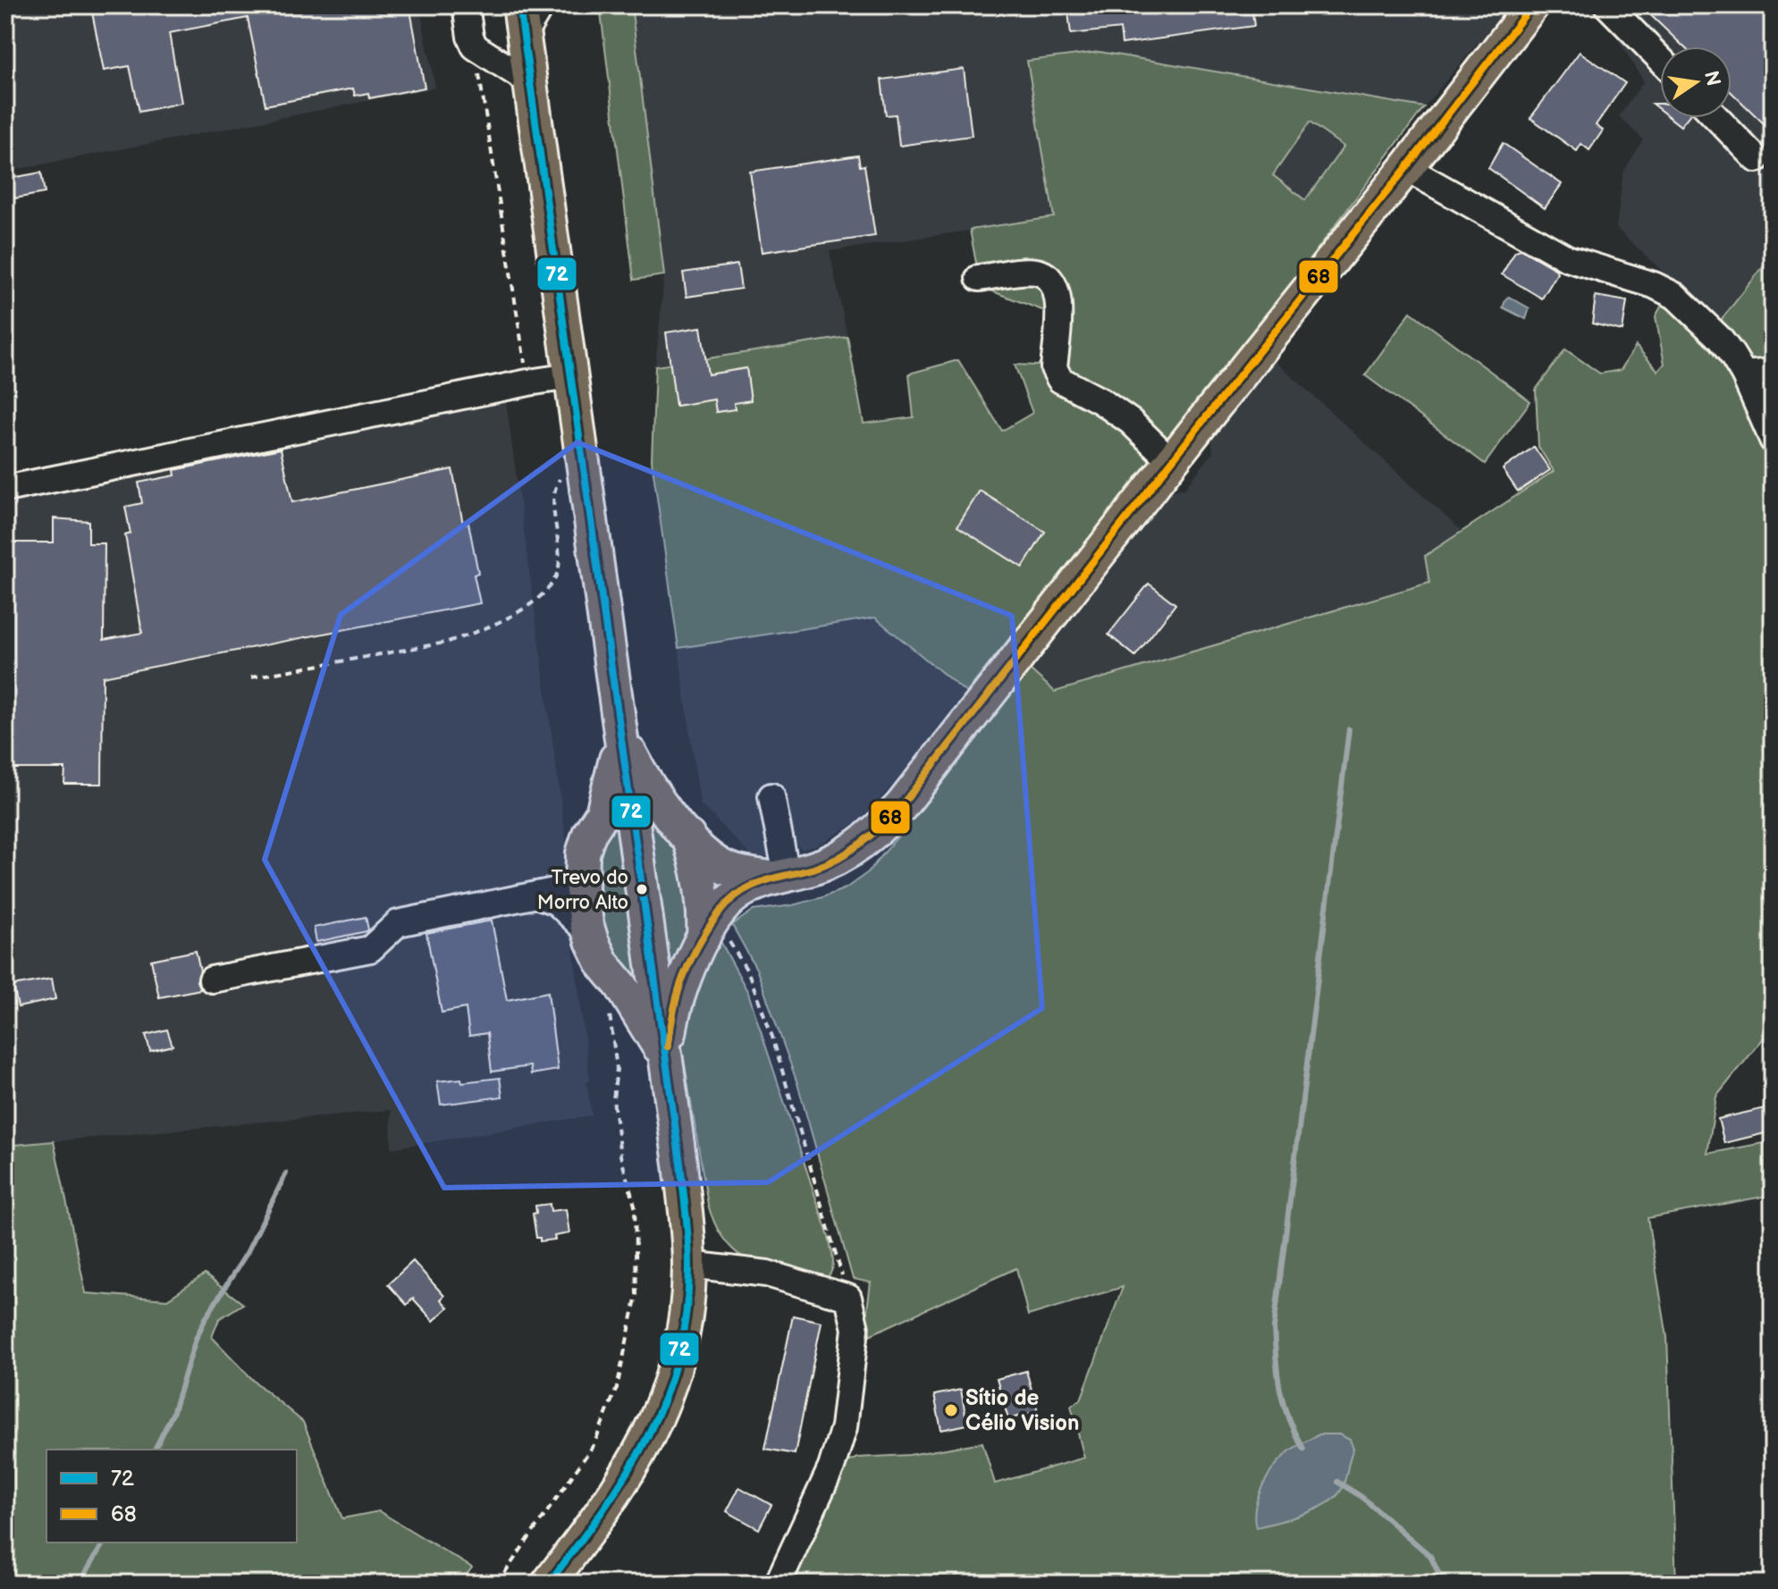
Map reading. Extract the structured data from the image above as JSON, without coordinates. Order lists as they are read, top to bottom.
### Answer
{
  "places": ["Trevo do Morro Alto", "Sítio de Célio Vision"],
  "lines": ["transit line 72", "transit line 68"],
  "legend": ["72", "68"],
  "north": "right"
}
